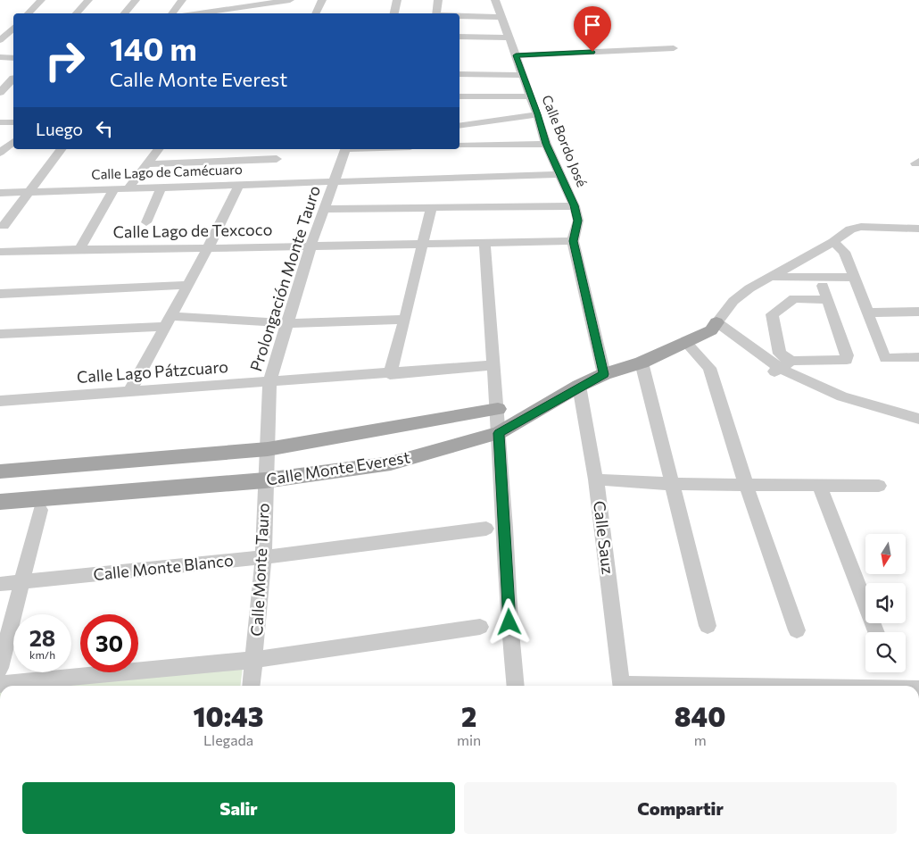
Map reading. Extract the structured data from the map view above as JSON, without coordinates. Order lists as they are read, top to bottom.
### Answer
{
  "streets": {
    "main road": ["Calle Monte Everest"],
    "street": [
      "Calle Bordo José",
      "Calle Lago de Camécuaro",
      "Calle Lago de Texcoco",
      "Prolongación Monte Tauro",
      "Calle Lago Pátzcuaro",
      "Calle Sauz",
      "Calle Monte Blanco",
      "Calle Monte Tauro"
    ]
  },
  "crossings": [
    ["Calle Bordo José", "Calle Lago de Texcoco"],
    ["Calle Bordo José", "Calle Monte Everest"],
    ["Calle Lago de Camécuaro", "Prolongación Monte Tauro"],
    ["Calle Lago de Texcoco", "Prolongación Monte Tauro"],
    ["Prolongación Monte Tauro", "Calle Lago Pátzcuaro"],
    ["Prolongación Monte Tauro", "Calle Monte Everest"],
    ["Prolongación Monte Tauro", "Calle Monte Tauro"],
    ["Calle Monte Everest", "Calle Sauz"],
    ["Calle Monte Everest", "Calle Monte Tauro"],
    ["Calle Monte Blanco", "Calle Monte Tauro"]
  ],
  "north": "bottom",
  "page": {
    "turn": ["140 m", "Calle Monte Everest"],
    "then": "Luego",
    "speed": "28 km/h",
    "limit": "30",
    "eta": [
      "10:43",
      "Llegada",
      "2",
      "min",
      "840",
      "m"
    ],
    "buttons": ["Salir", "Compartir"]
  }
}
